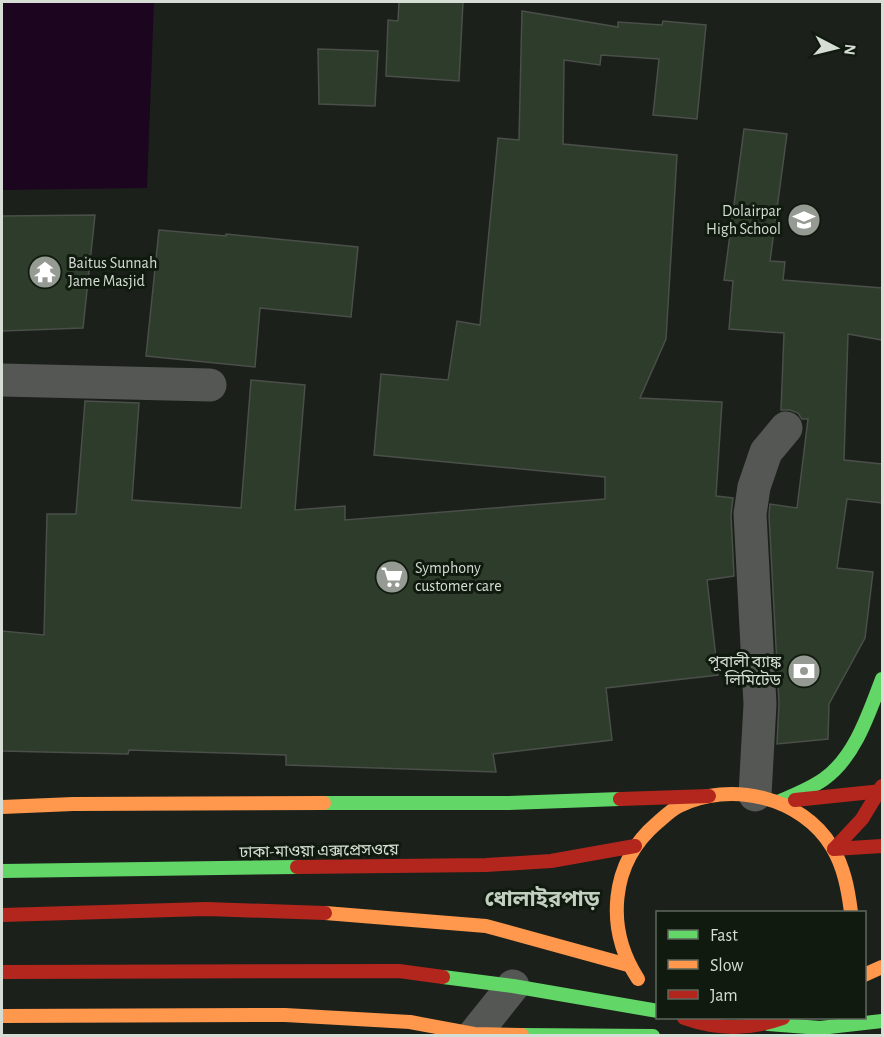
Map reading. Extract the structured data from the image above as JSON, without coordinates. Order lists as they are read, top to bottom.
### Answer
{
  "streets": {
    "main road": ["ঢাকা-মাওয়া এক্সপ্রেসওয়ে"]
  },
  "districts": ["ধোলাইরপাড়"],
  "places": {
    "school or university": ["Dolairpar High School"],
    "temple": ["Baitus Sunnah Jame Masjid"],
    "supermarket": ["Symphony customer care"],
    "bank": ["পূবালী ব্যাঙ্ক লিমিটেড"]
  },
  "legend": ["Fast", "Slow", "Jam"],
  "north": "right"
}
